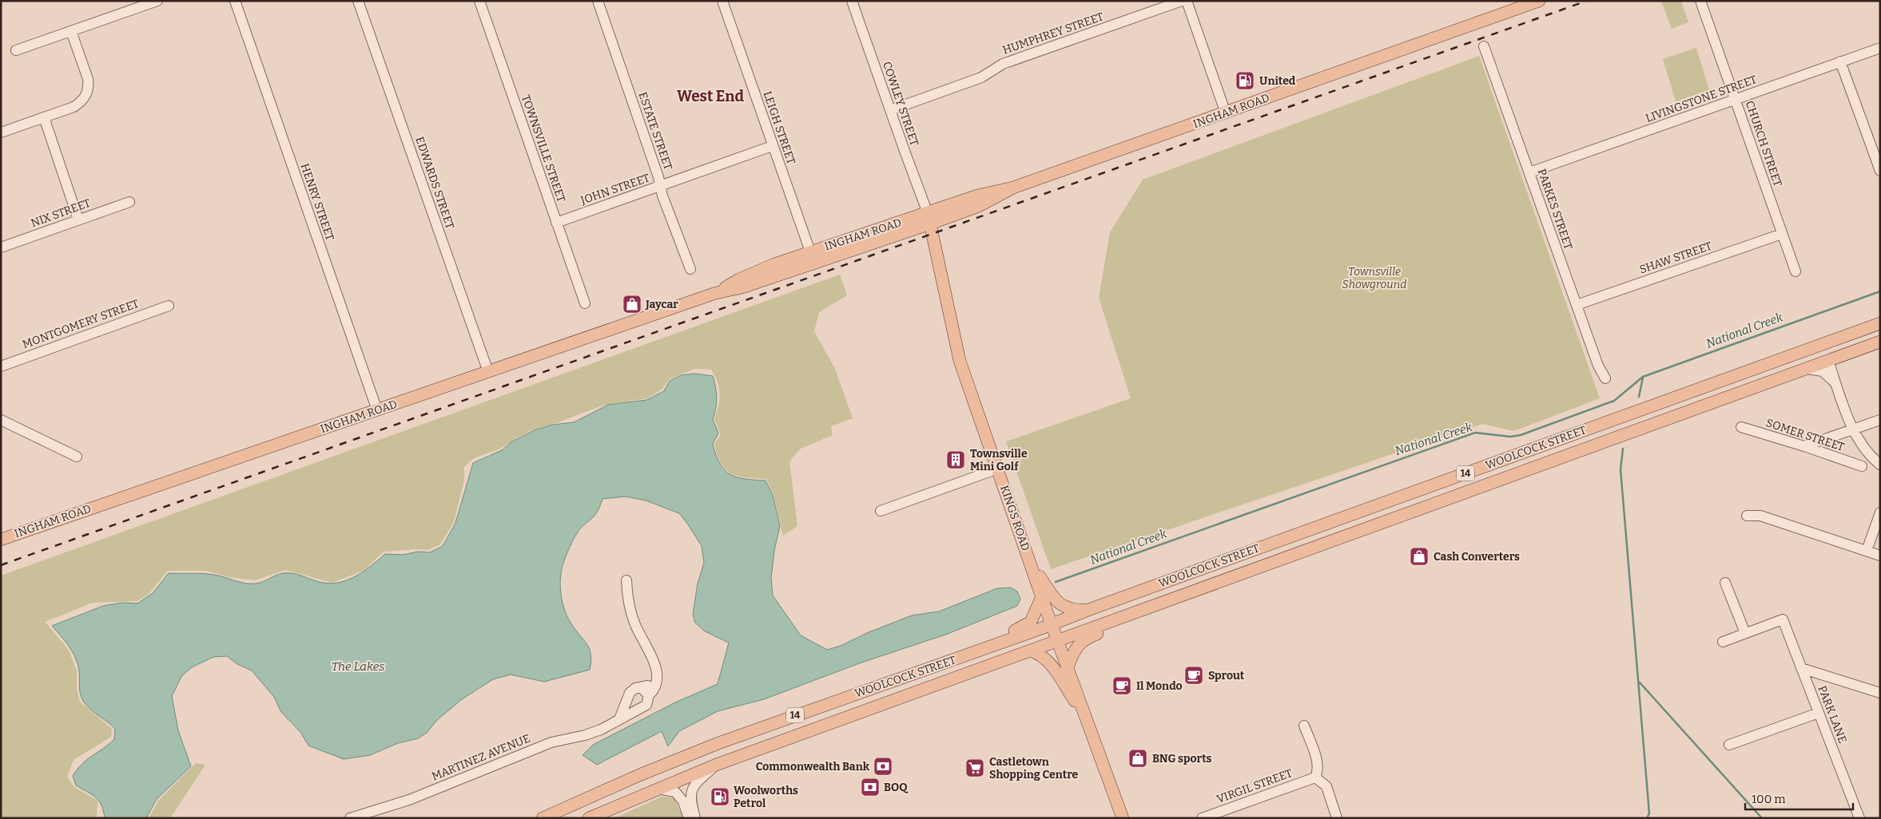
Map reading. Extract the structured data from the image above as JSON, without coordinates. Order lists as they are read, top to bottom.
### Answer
{
  "streets": {
    "main road": [
      "INGHAM ROAD",
      "WOOLCOCK STREET",
      "14",
      "KINGS ROAD"
    ],
    "street": [
      "HUMPHREY STREET",
      "LIVINGSTONE STREET",
      "COWLEY STREET",
      "LEIGH STREET",
      "ESTATE STREET",
      "CHURCH STREET",
      "TOWNSVILLE STREET",
      "EDWARDS STREET",
      "JOHN STREET",
      "HENRY STREET",
      "PARKES STREET",
      "NIX STREET",
      "SHAW STREET",
      "MONTGOMERY STREET",
      "SOMER STREET",
      "PARK LANE",
      "MARTINEZ AVENUE",
      "VIRGIL STREET"
    ]
  },
  "crossings": [
    ["HUMPHREY STREET", "COWLEY STREET"],
    ["LIVINGSTONE STREET", "CHURCH STREET"],
    ["LIVINGSTONE STREET", "PARKES STREET"],
    ["COWLEY STREET", "INGHAM ROAD"],
    ["COWLEY STREET", "KINGS ROAD"],
    ["INGHAM ROAD", "LEIGH STREET"],
    ["INGHAM ROAD", "EDWARDS STREET"],
    ["INGHAM ROAD", "HENRY STREET"],
    ["INGHAM ROAD", "KINGS ROAD"],
    ["LEIGH STREET", "JOHN STREET"],
    ["ESTATE STREET", "JOHN STREET"],
    ["CHURCH STREET", "SHAW STREET"],
    ["TOWNSVILLE STREET", "JOHN STREET"],
    ["PARKES STREET", "SHAW STREET"],
    ["WOOLCOCK STREET", "KINGS ROAD"]
  ],
  "districts": ["West End"],
  "water": ["National Creek", "The Lakes"],
  "parks": ["Townsville Showground"],
  "places": {
    "fuel station": ["United", "Woolworths Petrol"],
    "shop": ["Jaycar", "Cash Converters", "BNG sports"],
    "building": ["Townsville Mini Golf"],
    "cafe": ["Sprout", "Il Mondo"],
    "bank": ["Commonwealth Bank", "BOQ"],
    "supermarket": ["Castletown Shopping Centre"]
  },
  "scale_bar": "100 m"
}
